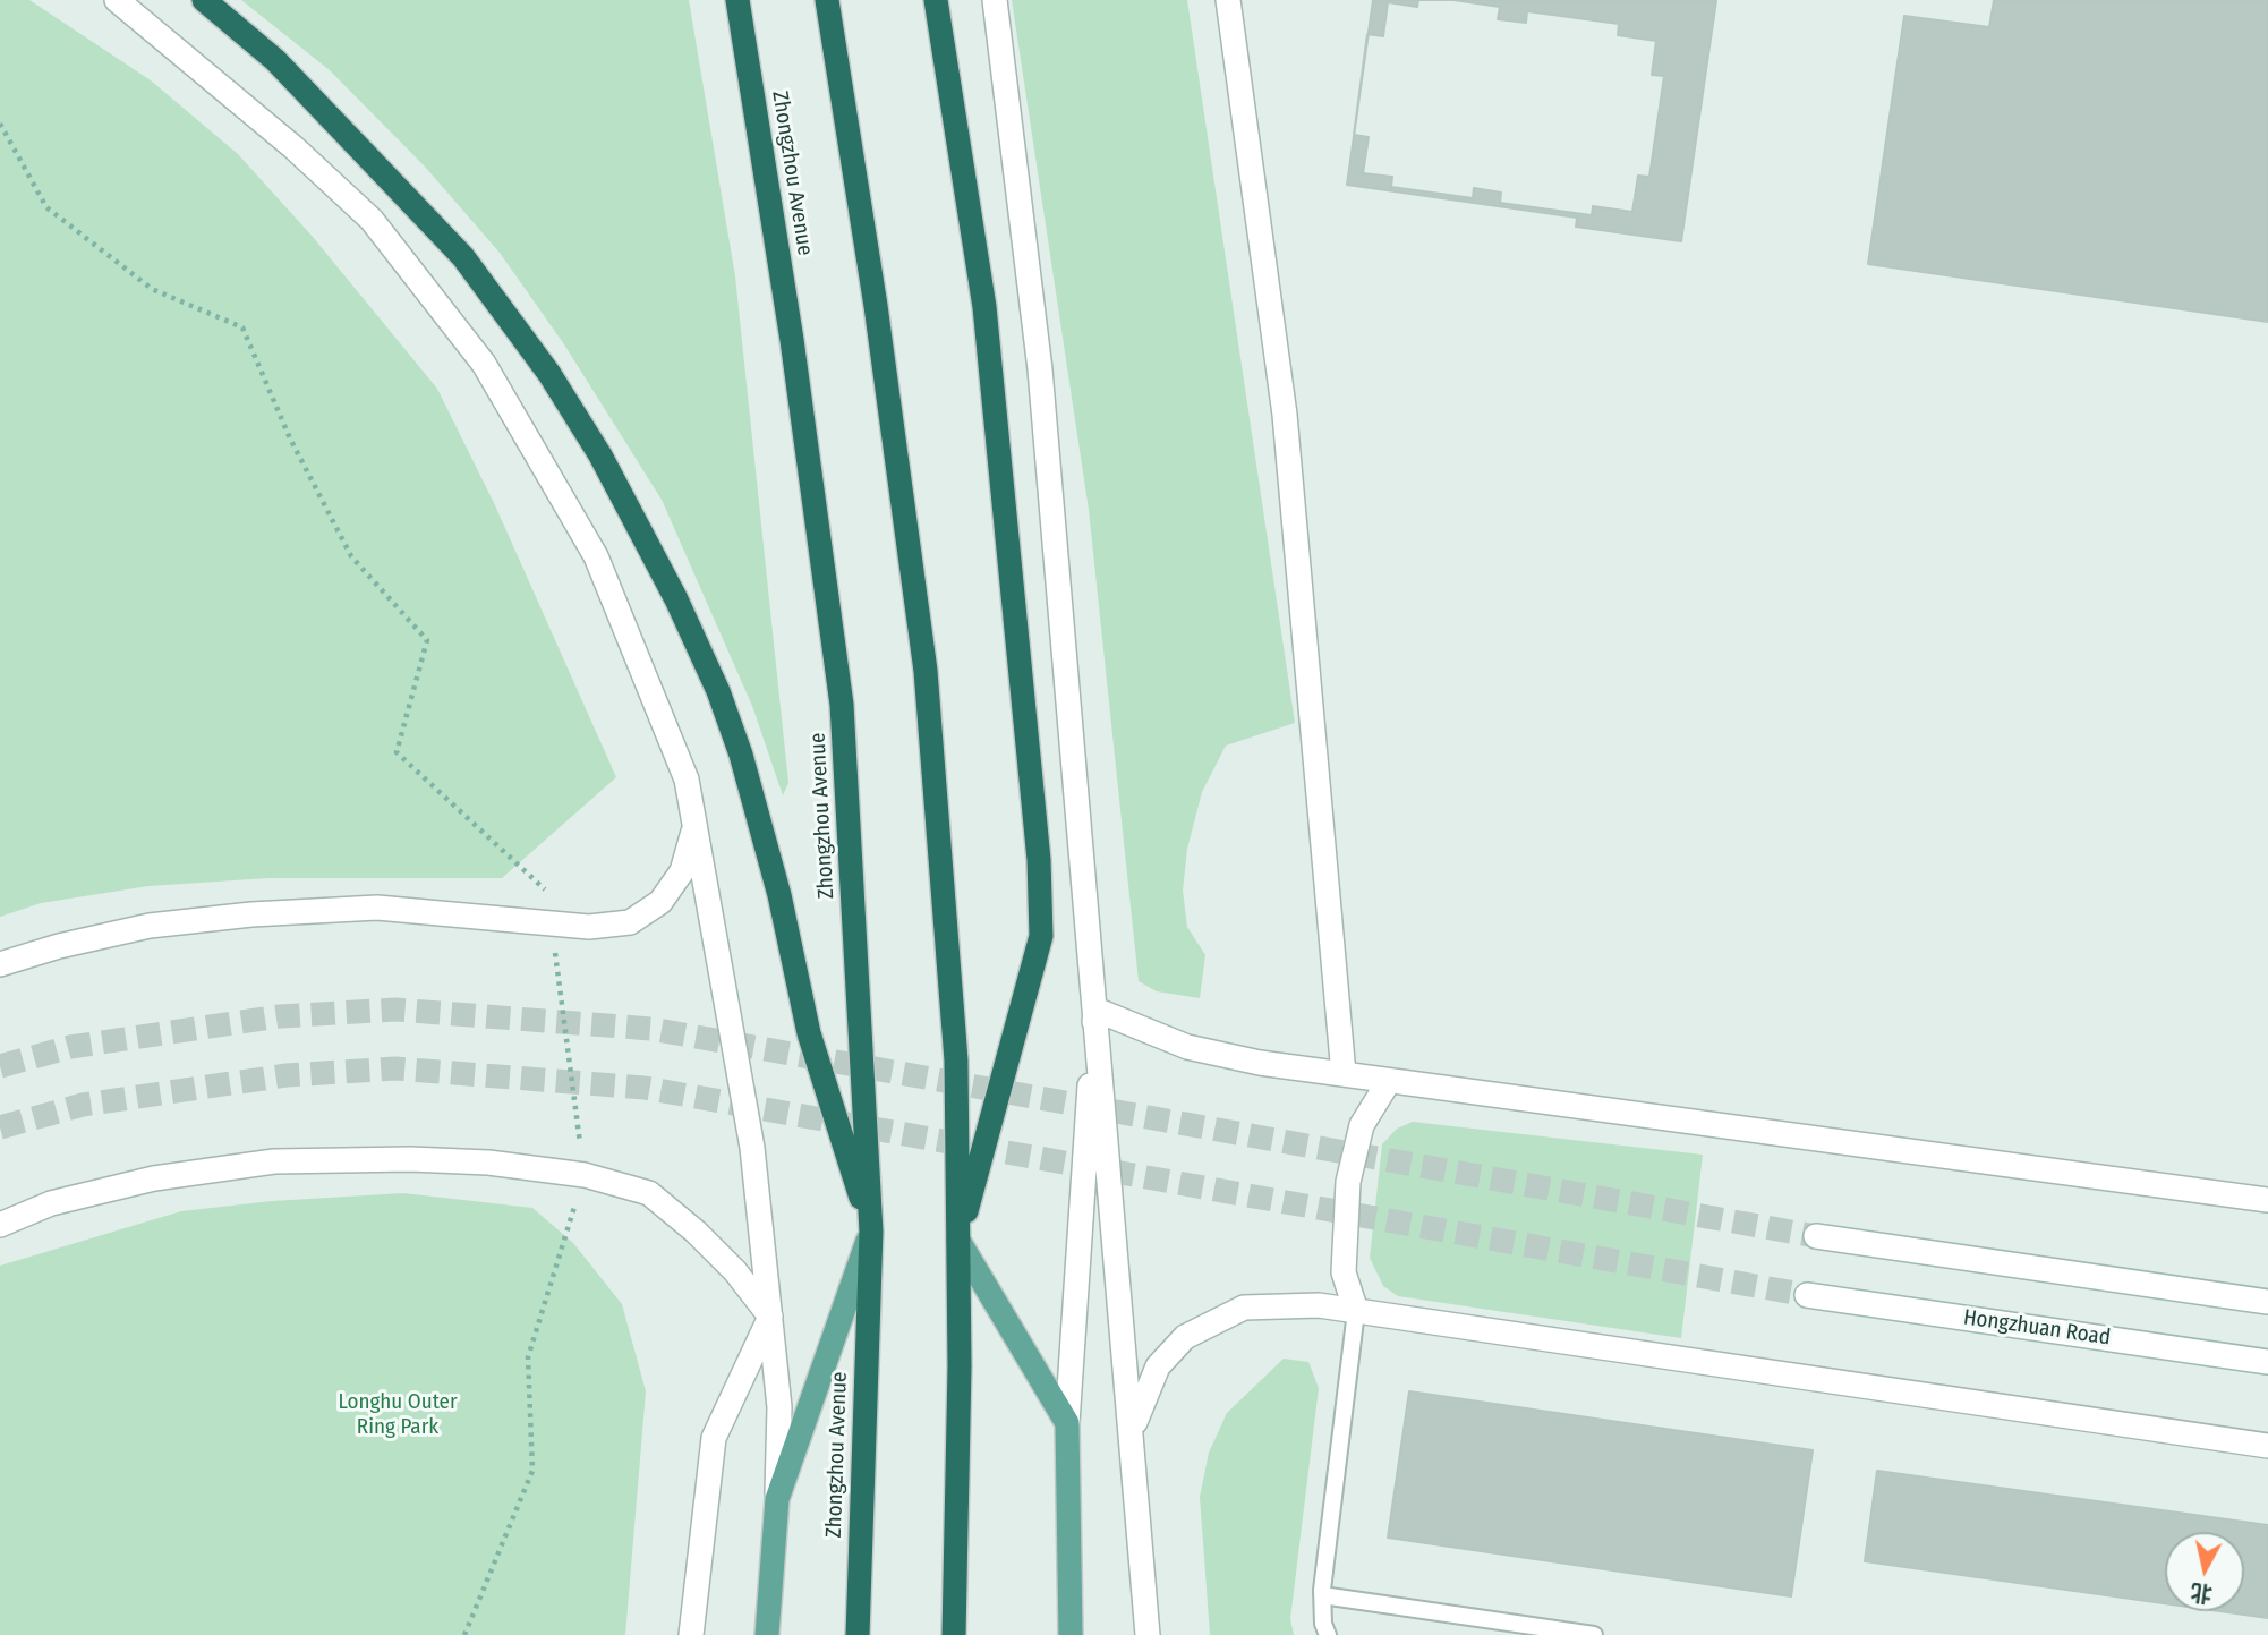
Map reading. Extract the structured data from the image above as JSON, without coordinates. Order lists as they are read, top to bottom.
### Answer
{
  "streets": {
    "highway": ["Zhongzhou Avenue"],
    "street": ["Hongzhuan Road"]
  },
  "parks": ["Longhu Outer Ring Park"],
  "north": "bottom"
}
